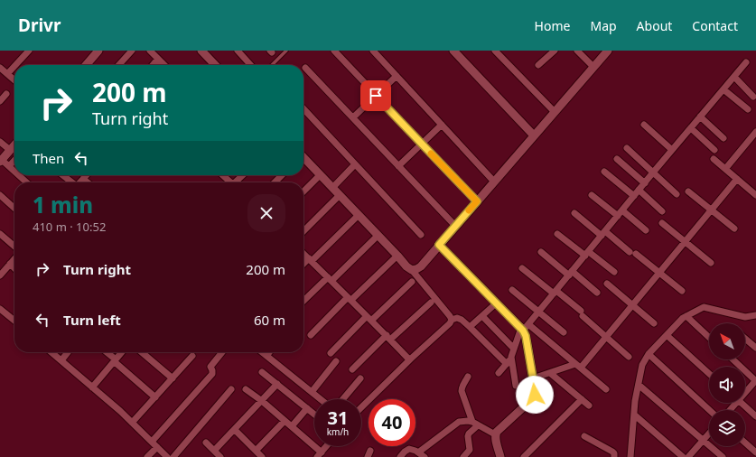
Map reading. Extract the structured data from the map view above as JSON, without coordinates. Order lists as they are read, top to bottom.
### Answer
{
  "north": "top left",
  "page": {
    "header": "Drivr",
    "nav": [
      "Home",
      "Map",
      "About",
      "Contact"
    ],
    "turn": ["200 m", "Turn right"],
    "then": "Then",
    "heading": ["1 min", "410 m · 10:52"],
    "list": [
      {
        "name": "Turn right",
        "value": "200 m"
      },
      {
        "name": "Turn left",
        "value": "60 m"
      }
    ],
    "speed": "31 km/h",
    "limit": "40"
  }
}
